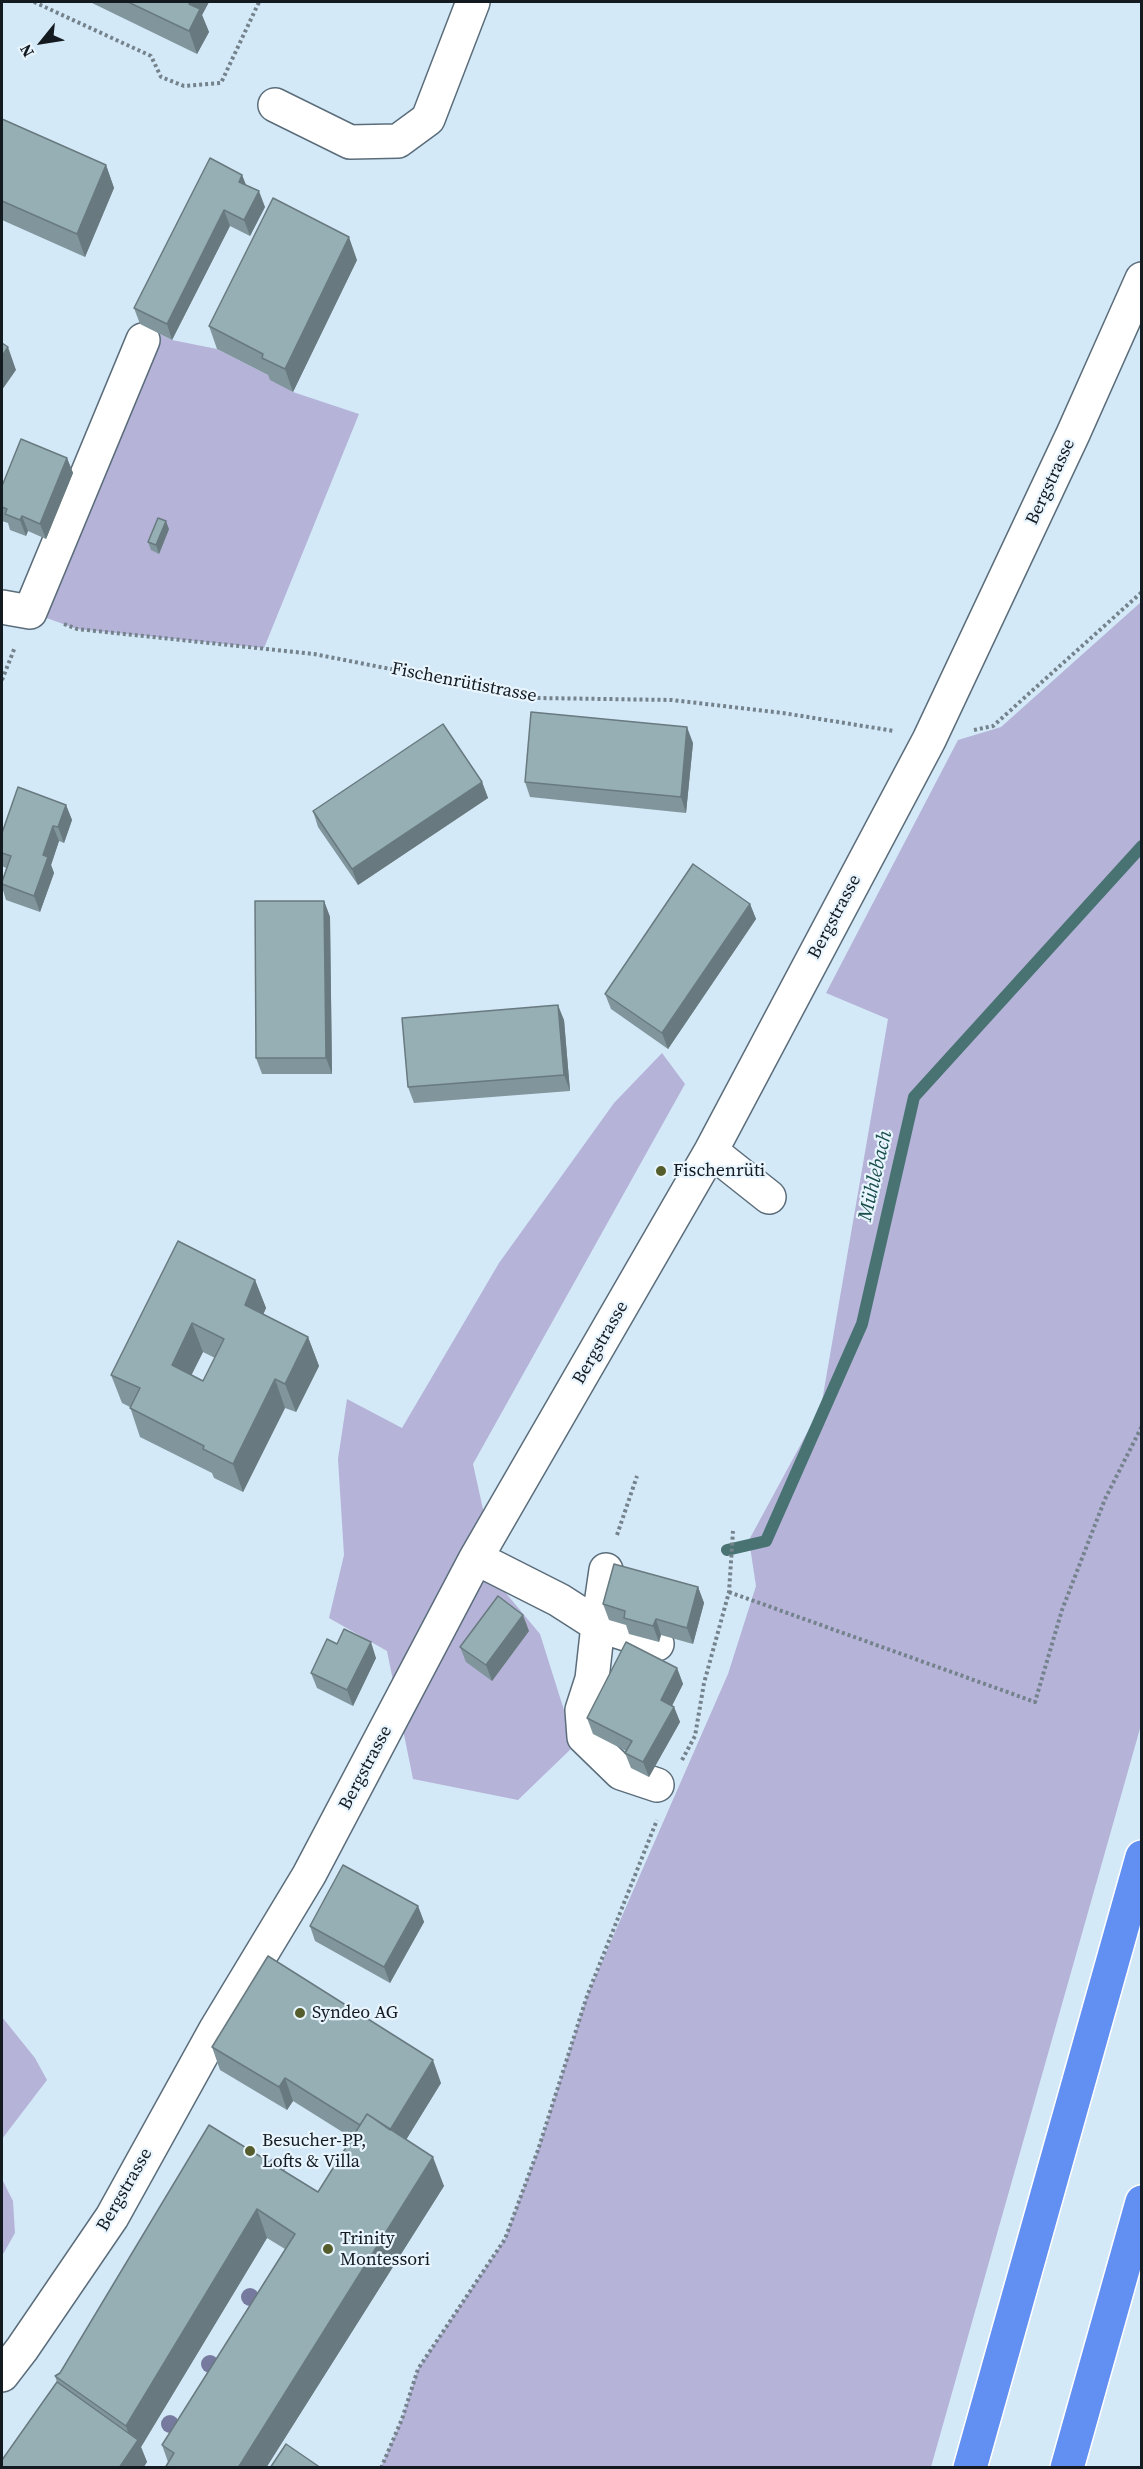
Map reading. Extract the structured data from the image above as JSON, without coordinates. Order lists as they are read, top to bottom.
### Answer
{
  "streets": {
    "street": ["Bergstrasse"],
    "path": ["Fischenrütistrasse"]
  },
  "crossings": [
    ["Bergstrasse", "Fischenrütistrasse"]
  ],
  "water": ["Mühlebach"],
  "places": [
    "Fischenrüti",
    "Syndeo AG",
    "Besucher-PP, Lofts & Villa",
    "Trinity Montessori"
  ],
  "north": "bottom left"
}
